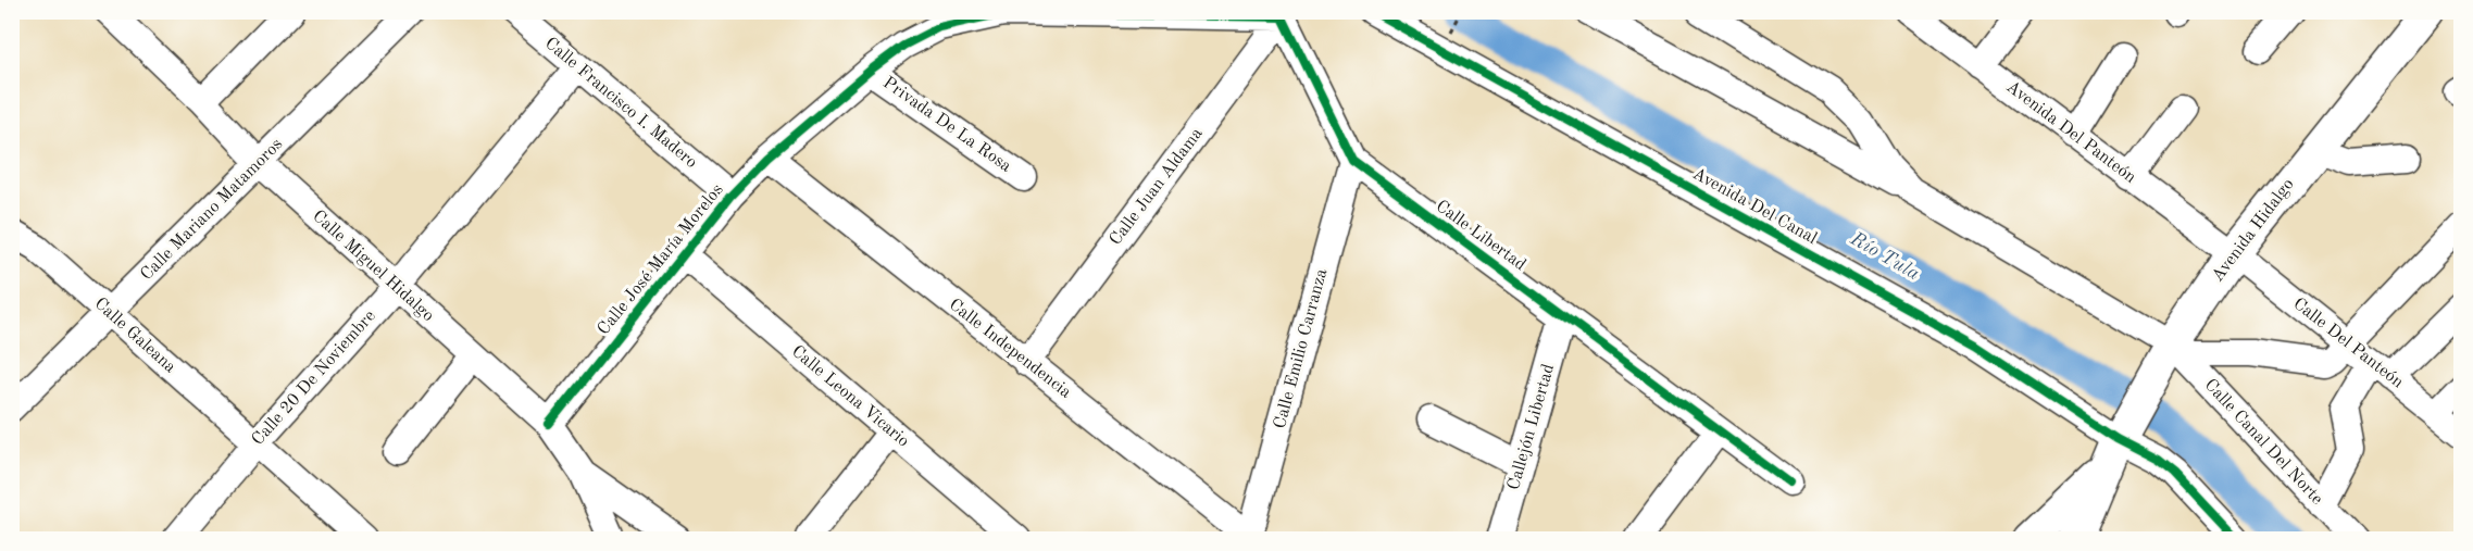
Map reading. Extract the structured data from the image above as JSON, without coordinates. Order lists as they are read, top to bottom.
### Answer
{
  "streets": {
    "main road": ["Avenida Hidalgo"],
    "street": [
      "Calle Francisco I. Madero",
      "Privada De La Rosa",
      "Avenida Del Panteón",
      "Calle Juan Aldama",
      "Avenida Del Canal",
      "Calle Mariano Matamoros",
      "Calle Libertad",
      "Calle José María Morelos",
      "Calle Miguel Hidalgo",
      "Calle Galeana",
      "Calle Del Panteón",
      "Calle Independencia",
      "Calle Emilio Carranza",
      "Calle 20 De Noviembre",
      "Calle Leona Vicario",
      "Callejón Libertad",
      "Calle Canal Del Norte"
    ]
  },
  "crossings": [
    ["Calle Francisco I. Madero", "Calle José María Morelos"],
    ["Calle Francisco I. Madero", "Calle 20 De Noviembre"],
    ["Privada De La Rosa", "Calle José María Morelos"],
    ["Avenida Del Panteón", "Avenida Hidalgo"],
    ["Avenida Del Panteón", "Calle Del Panteón"],
    ["Calle Juan Aldama", "Calle Libertad"],
    ["Calle Juan Aldama", "Calle José María Morelos"],
    ["Calle Juan Aldama", "Calle Independencia"],
    ["Avenida Del Canal", "Avenida Hidalgo"],
    ["Calle Mariano Matamoros", "Calle Miguel Hidalgo"],
    ["Calle Mariano Matamoros", "Calle Galeana"],
    ["Avenida Hidalgo", "Calle Del Panteón"],
    ["Avenida Hidalgo", "Calle Canal Del Norte"],
    ["Calle Libertad", "Calle José María Morelos"],
    ["Calle Libertad", "Calle Emilio Carranza"],
    ["Calle Libertad", "Callejón Libertad"],
    ["Calle José María Morelos", "Calle Miguel Hidalgo"],
    ["Calle José María Morelos", "Calle Independencia"],
    ["Calle José María Morelos", "Calle Leona Vicario"],
    ["Calle Miguel Hidalgo", "Calle 20 De Noviembre"],
    ["Calle Galeana", "Calle 20 De Noviembre"],
    ["Calle Independencia", "Calle Emilio Carranza"]
  ],
  "water": ["Río Tula"]
}
